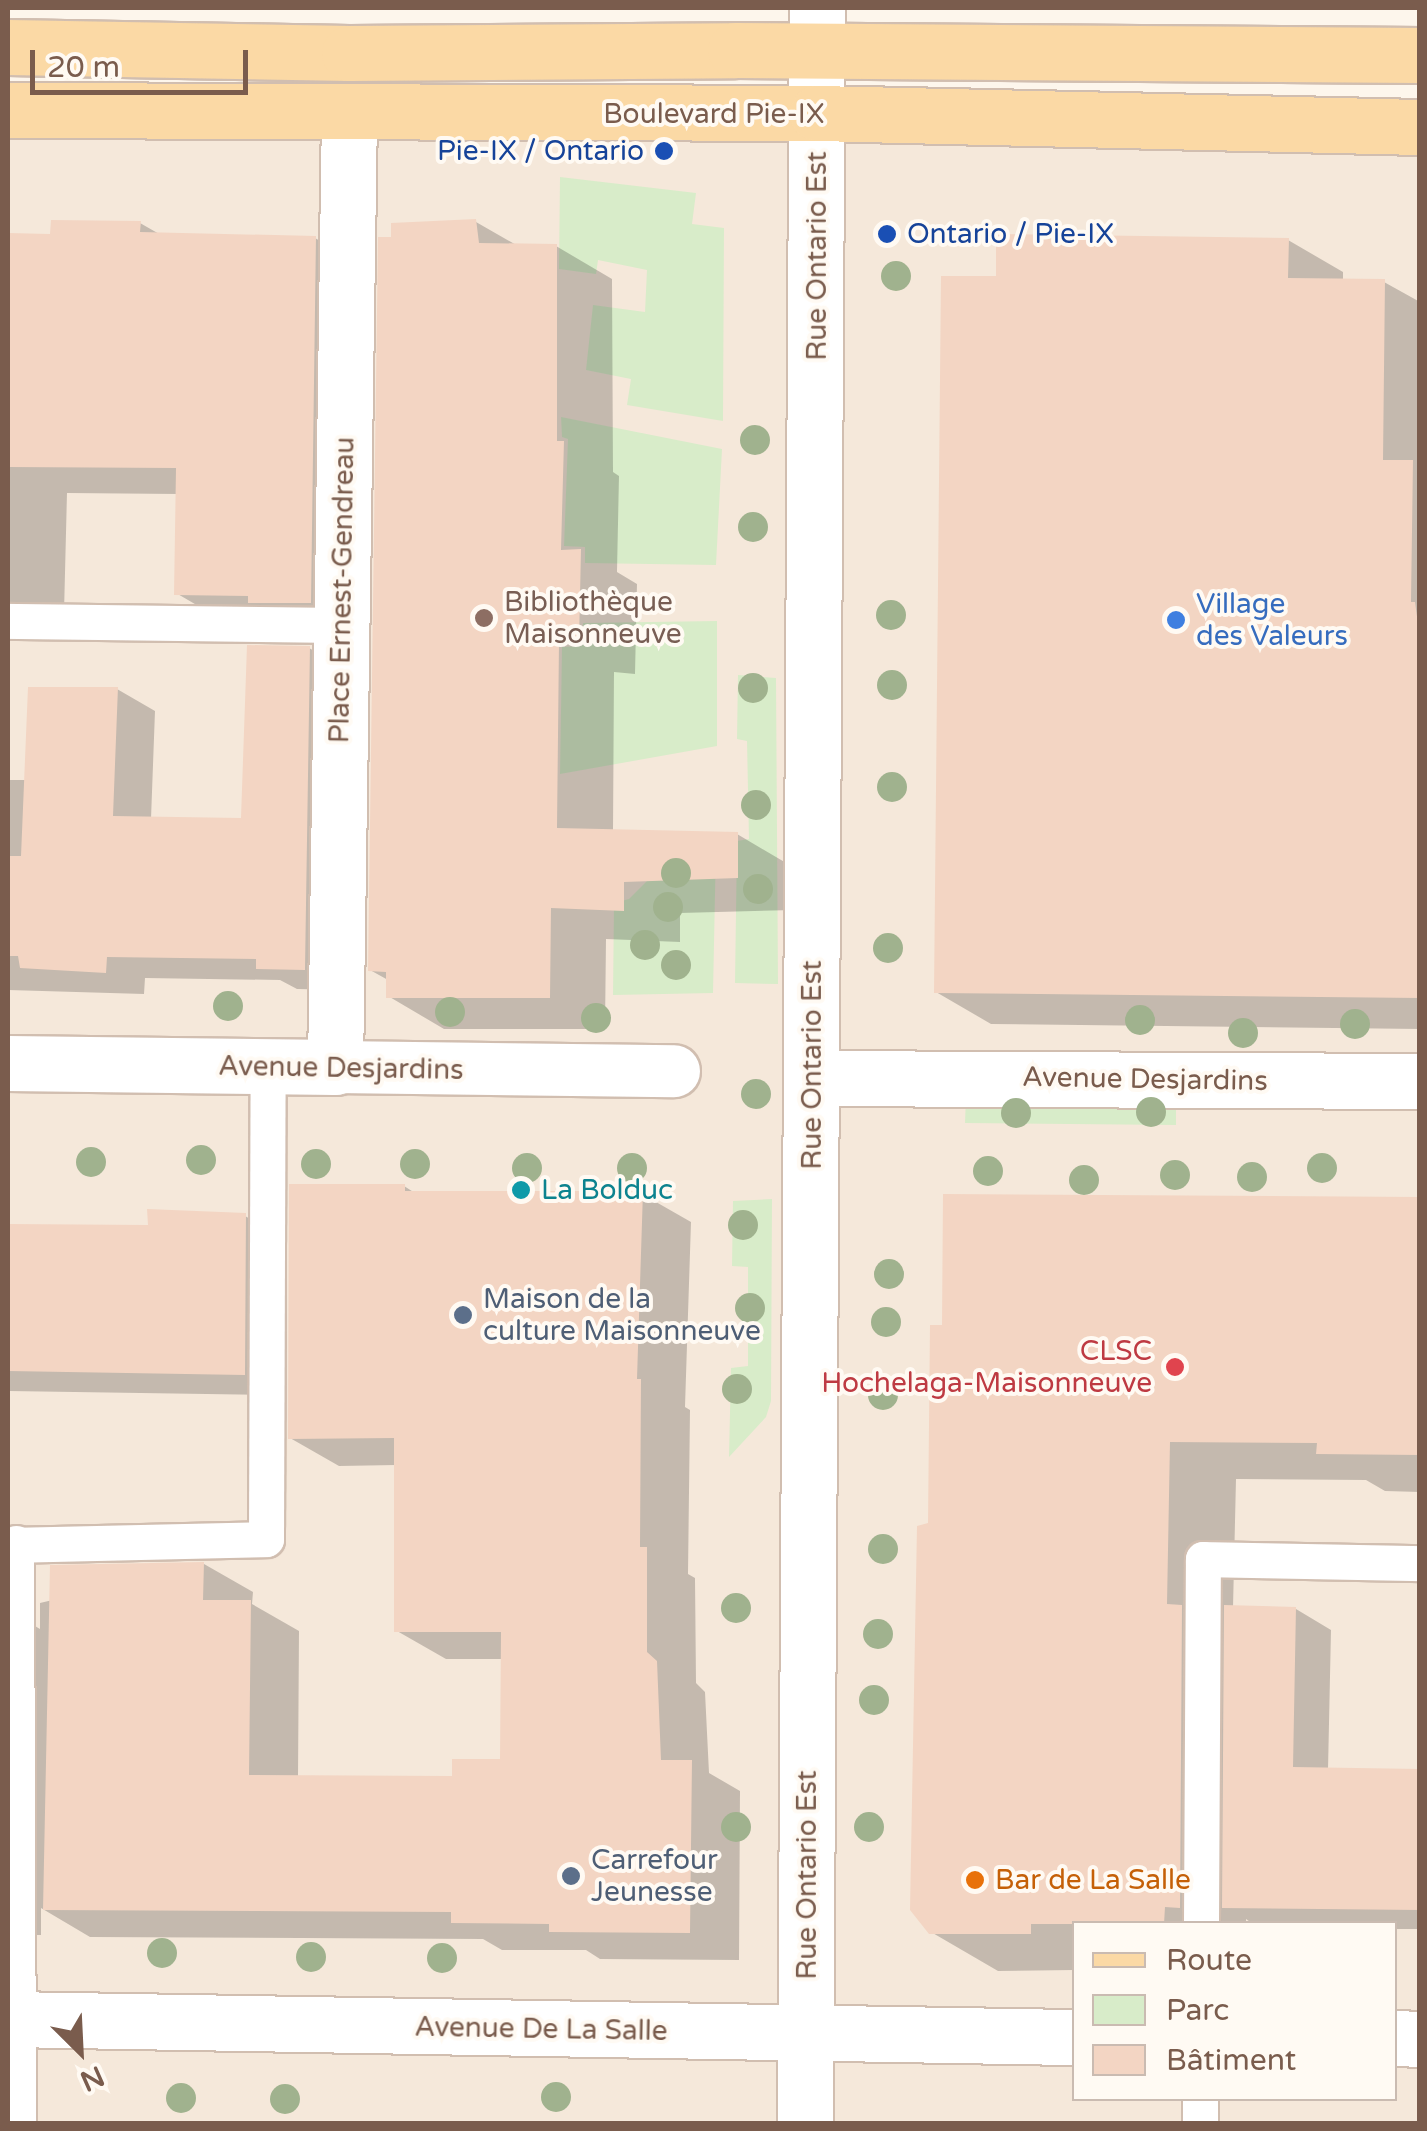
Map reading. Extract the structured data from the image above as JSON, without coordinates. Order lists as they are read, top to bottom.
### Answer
{
  "streets": {
    "main road": ["Boulevard Pie-IX"],
    "street": [
      "Rue Ontario Est",
      "Place Ernest-Gendreau",
      "Avenue Desjardins",
      "Avenue De La Salle"
    ]
  },
  "crossings": [
    ["Boulevard Pie-IX", "Rue Ontario Est"],
    ["Boulevard Pie-IX", "Place Ernest-Gendreau"],
    ["Rue Ontario Est", "Avenue Desjardins"],
    ["Rue Ontario Est", "Avenue De La Salle"],
    ["Place Ernest-Gendreau", "Avenue Desjardins"]
  ],
  "places": [
    "Pie-IX / Ontario",
    "Ontario / Pie-IX",
    "Bibliothèque Maisonneuve",
    "Village des Valeurs",
    "La Bolduc",
    "Maison de la culture Maisonneuve",
    "CLSC Hochelaga-Maisonneuve",
    "Carrefour Jeunesse",
    "Bar de La Salle"
  ],
  "legend": ["Route", "Parc", "Bâtiment"],
  "scale_bar": "20 m",
  "north": "bottom right"
}
